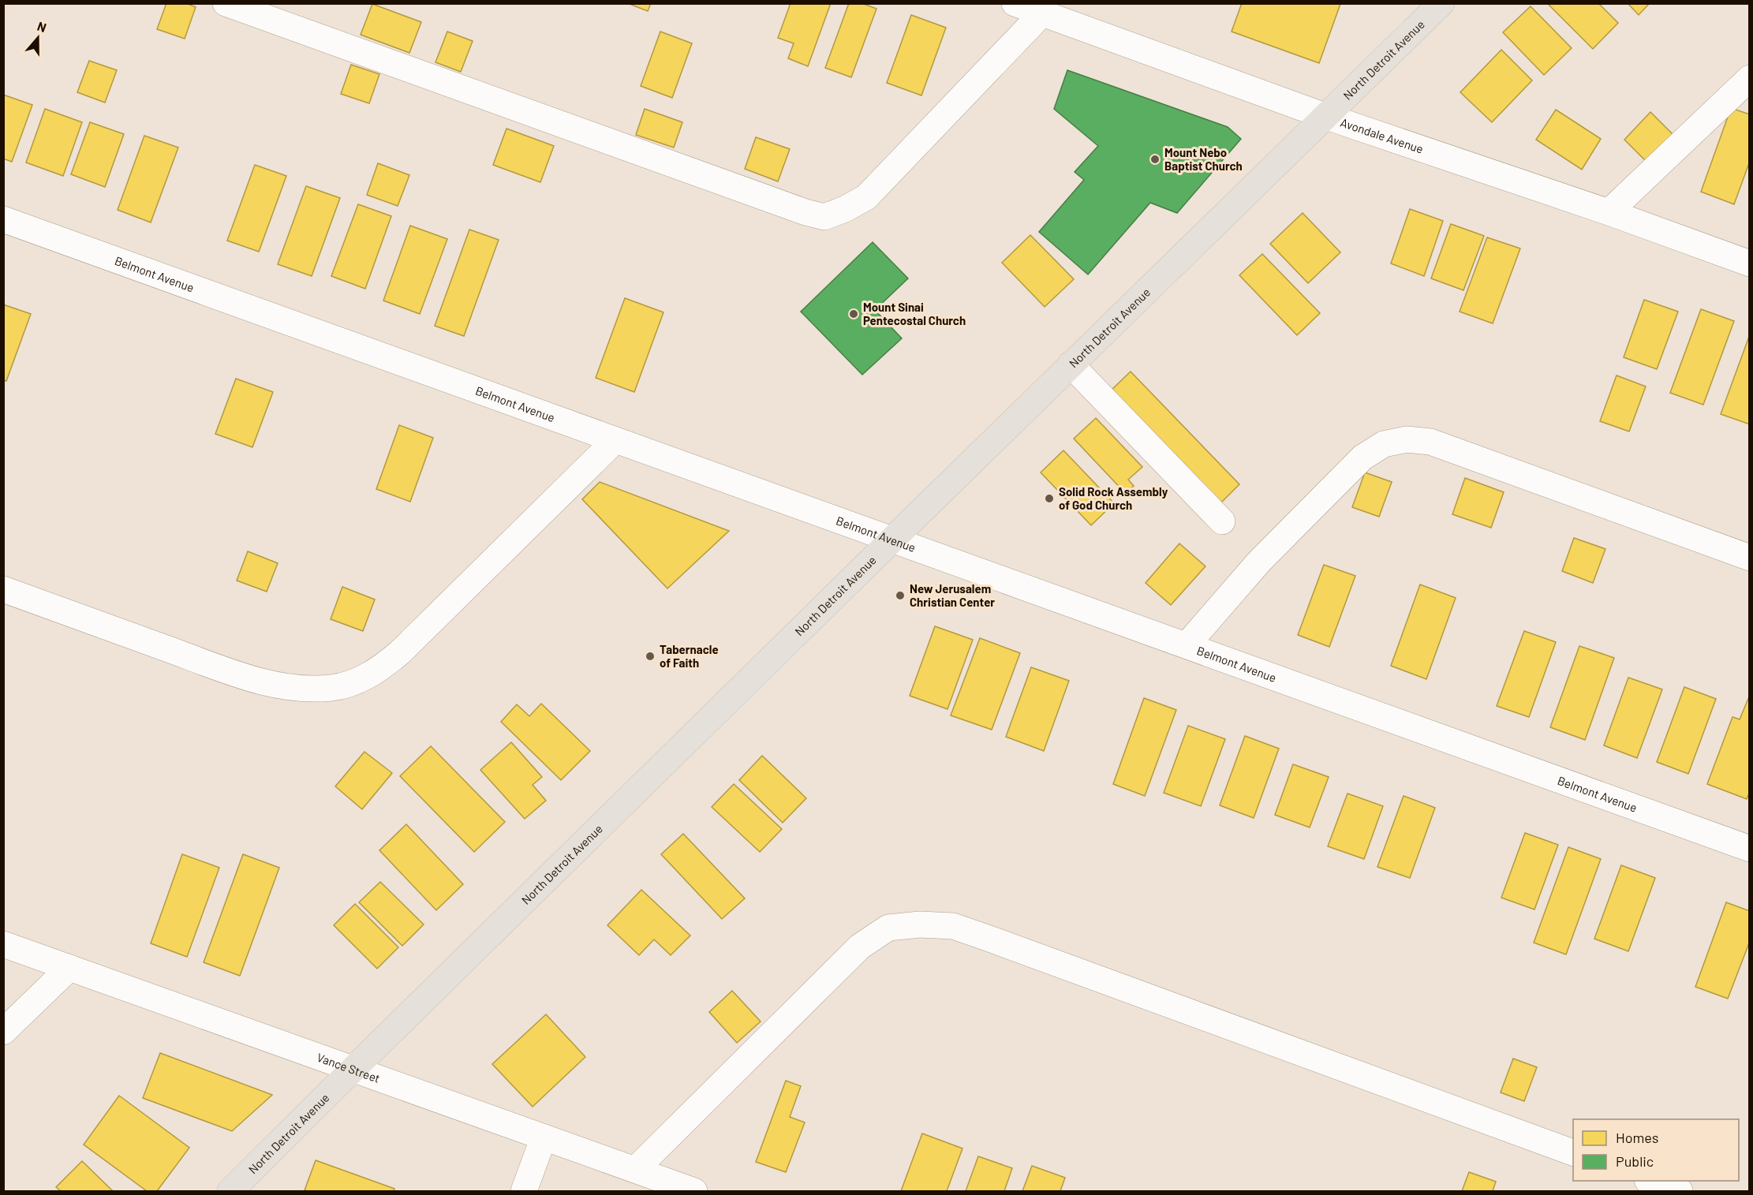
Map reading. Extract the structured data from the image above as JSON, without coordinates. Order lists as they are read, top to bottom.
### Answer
{
  "streets": {
    "main road": ["North Detroit Avenue"],
    "street": ["Avondale Avenue", "Belmont Avenue", "Vance Street"]
  },
  "crossings": [
    ["North Detroit Avenue", "Avondale Avenue"],
    ["North Detroit Avenue", "Belmont Avenue"],
    ["North Detroit Avenue", "Vance Street"]
  ],
  "places": [
    "Mount Nebo Baptist Church",
    "Mount Sinai Pentecostal Church",
    "Solid Rock Assembly of God Church",
    "New Jerusalem Christian Center",
    "Tabernacle of Faith"
  ],
  "legend": ["Homes", "Public"],
  "north": "top"
}
